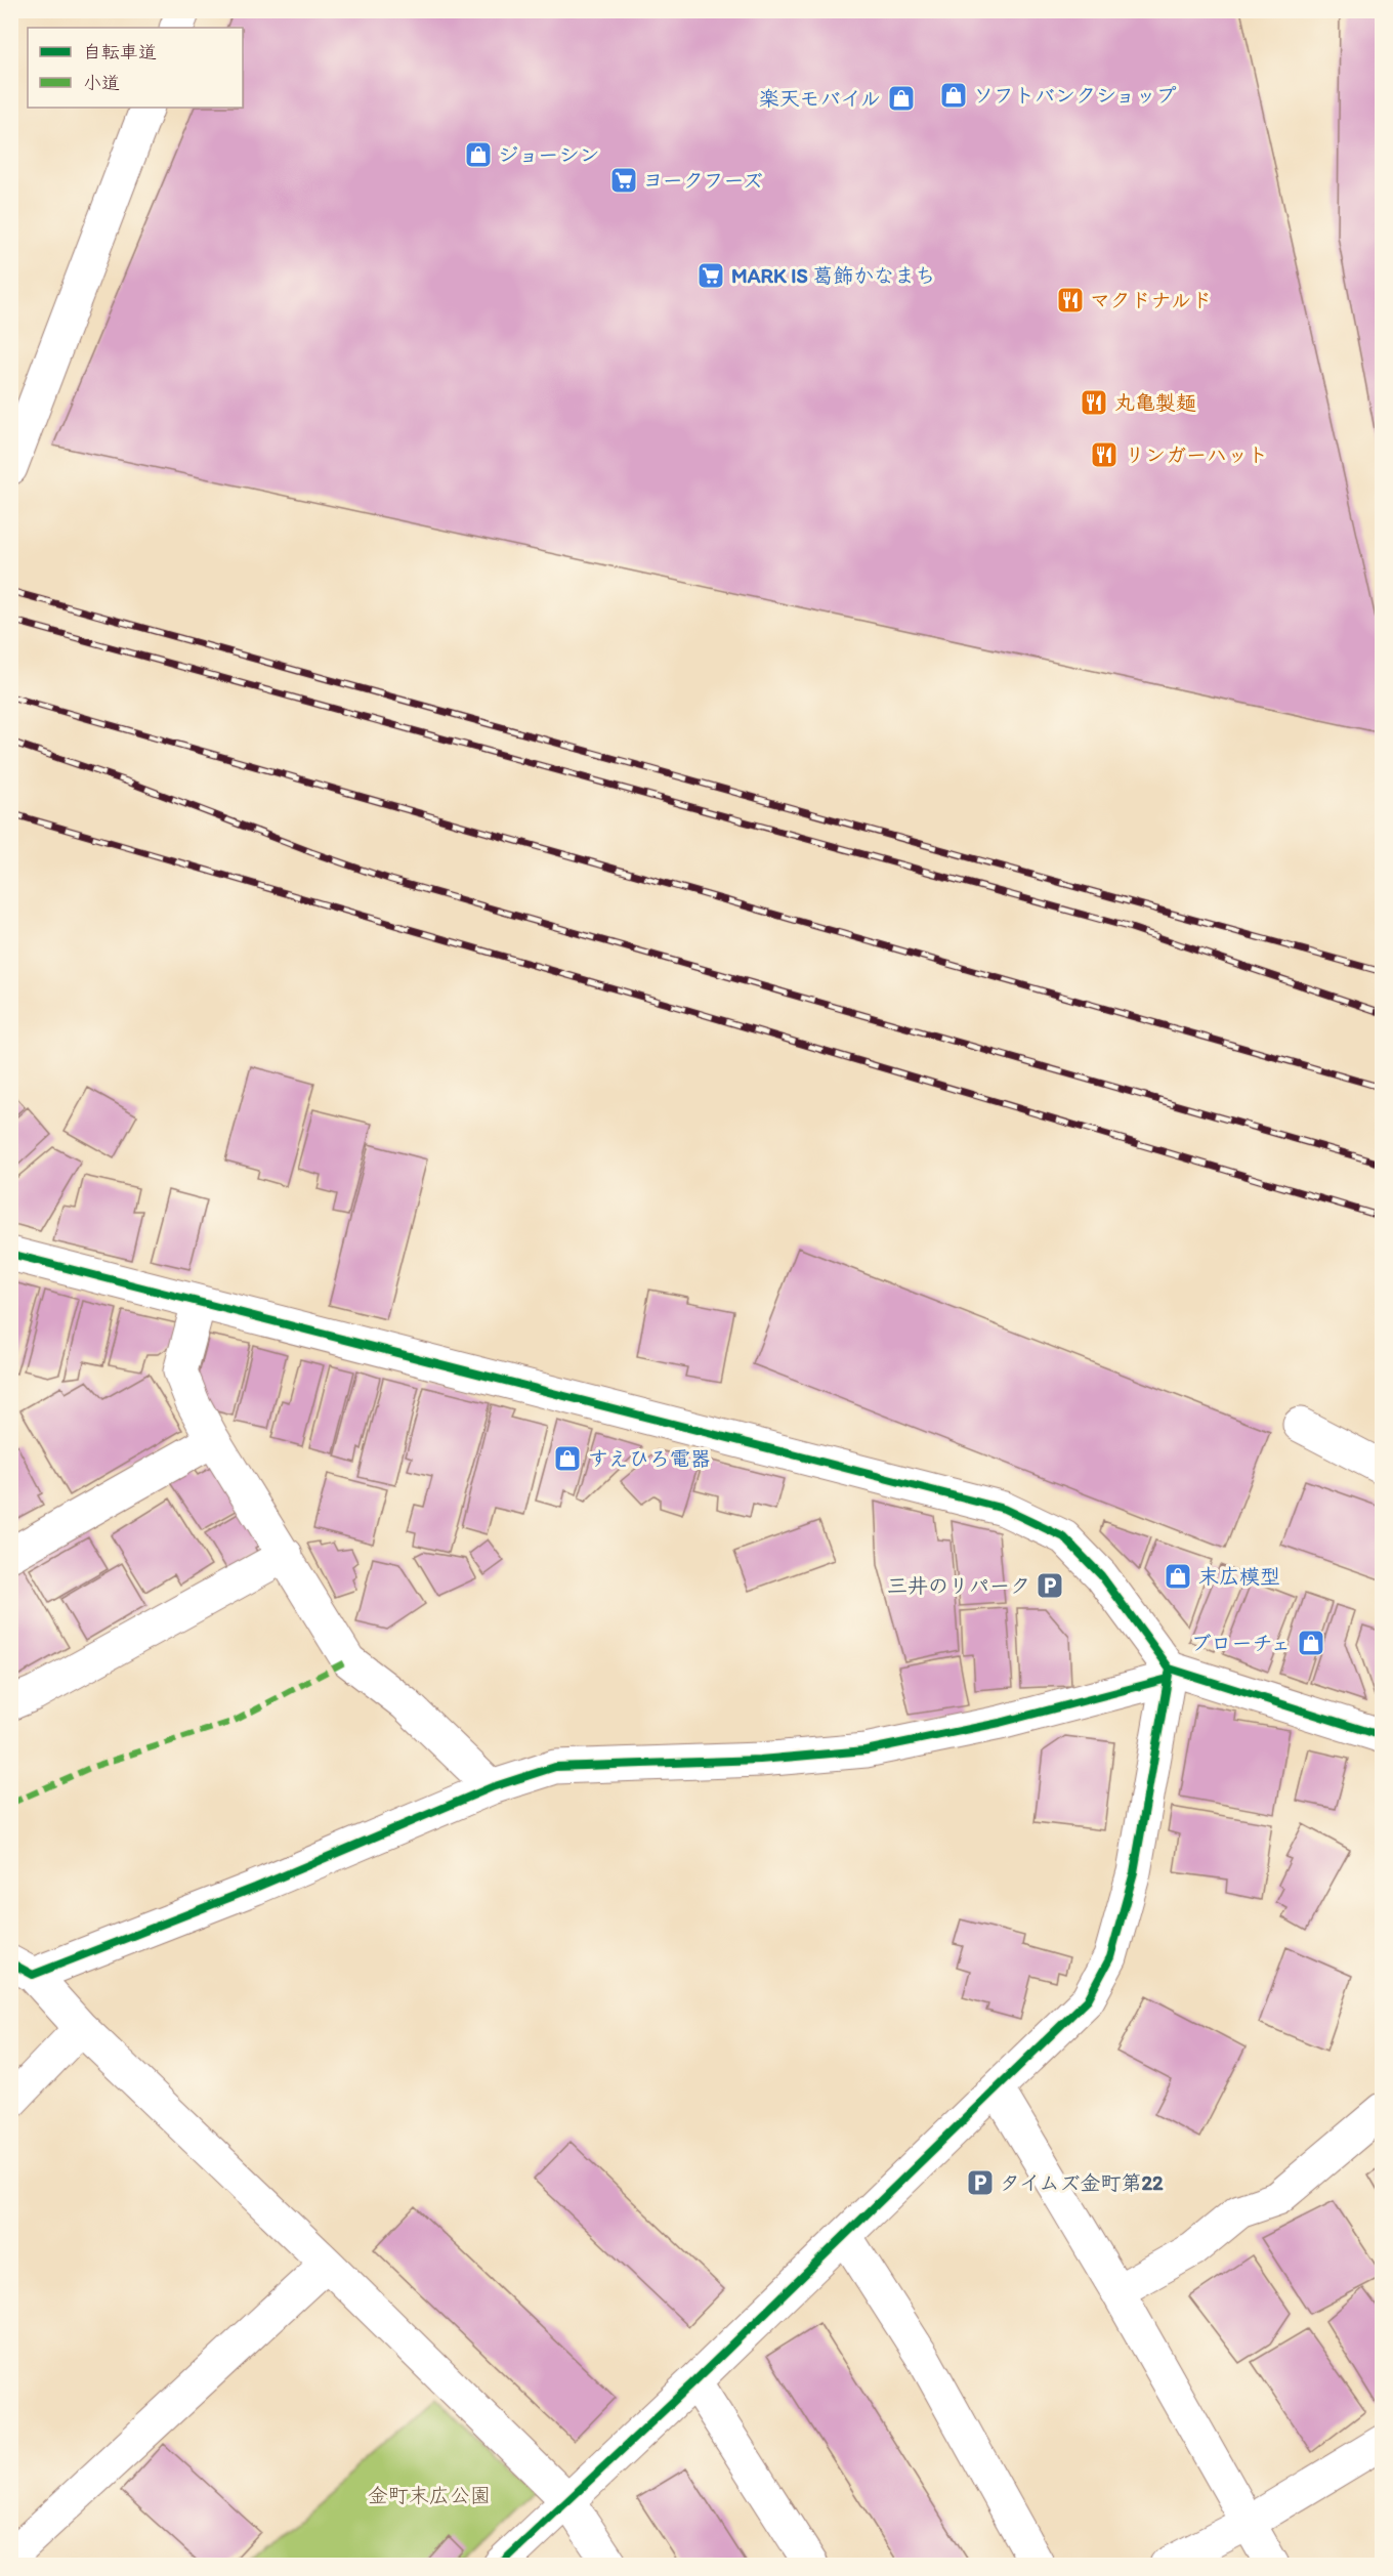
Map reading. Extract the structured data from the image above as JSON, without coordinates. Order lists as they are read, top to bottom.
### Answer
{
  "parks": ["金町末広公園"],
  "places": {
    "shop": [
      "ソフトバンクショップ",
      "楽天モバイル",
      "ジョーシン",
      "すえひろ電器",
      "末広模型",
      "ブローチェ"
    ],
    "supermarket": ["ヨークフーズ", "MARK IS 葛飾かなまち"],
    "restaurant": ["マクドナルド", "丸亀製麺", "リンガーハット"],
    "parking": ["三井のリパーク", "タイムズ金町第22"]
  },
  "legend": ["自転車道", "小道"]
}
